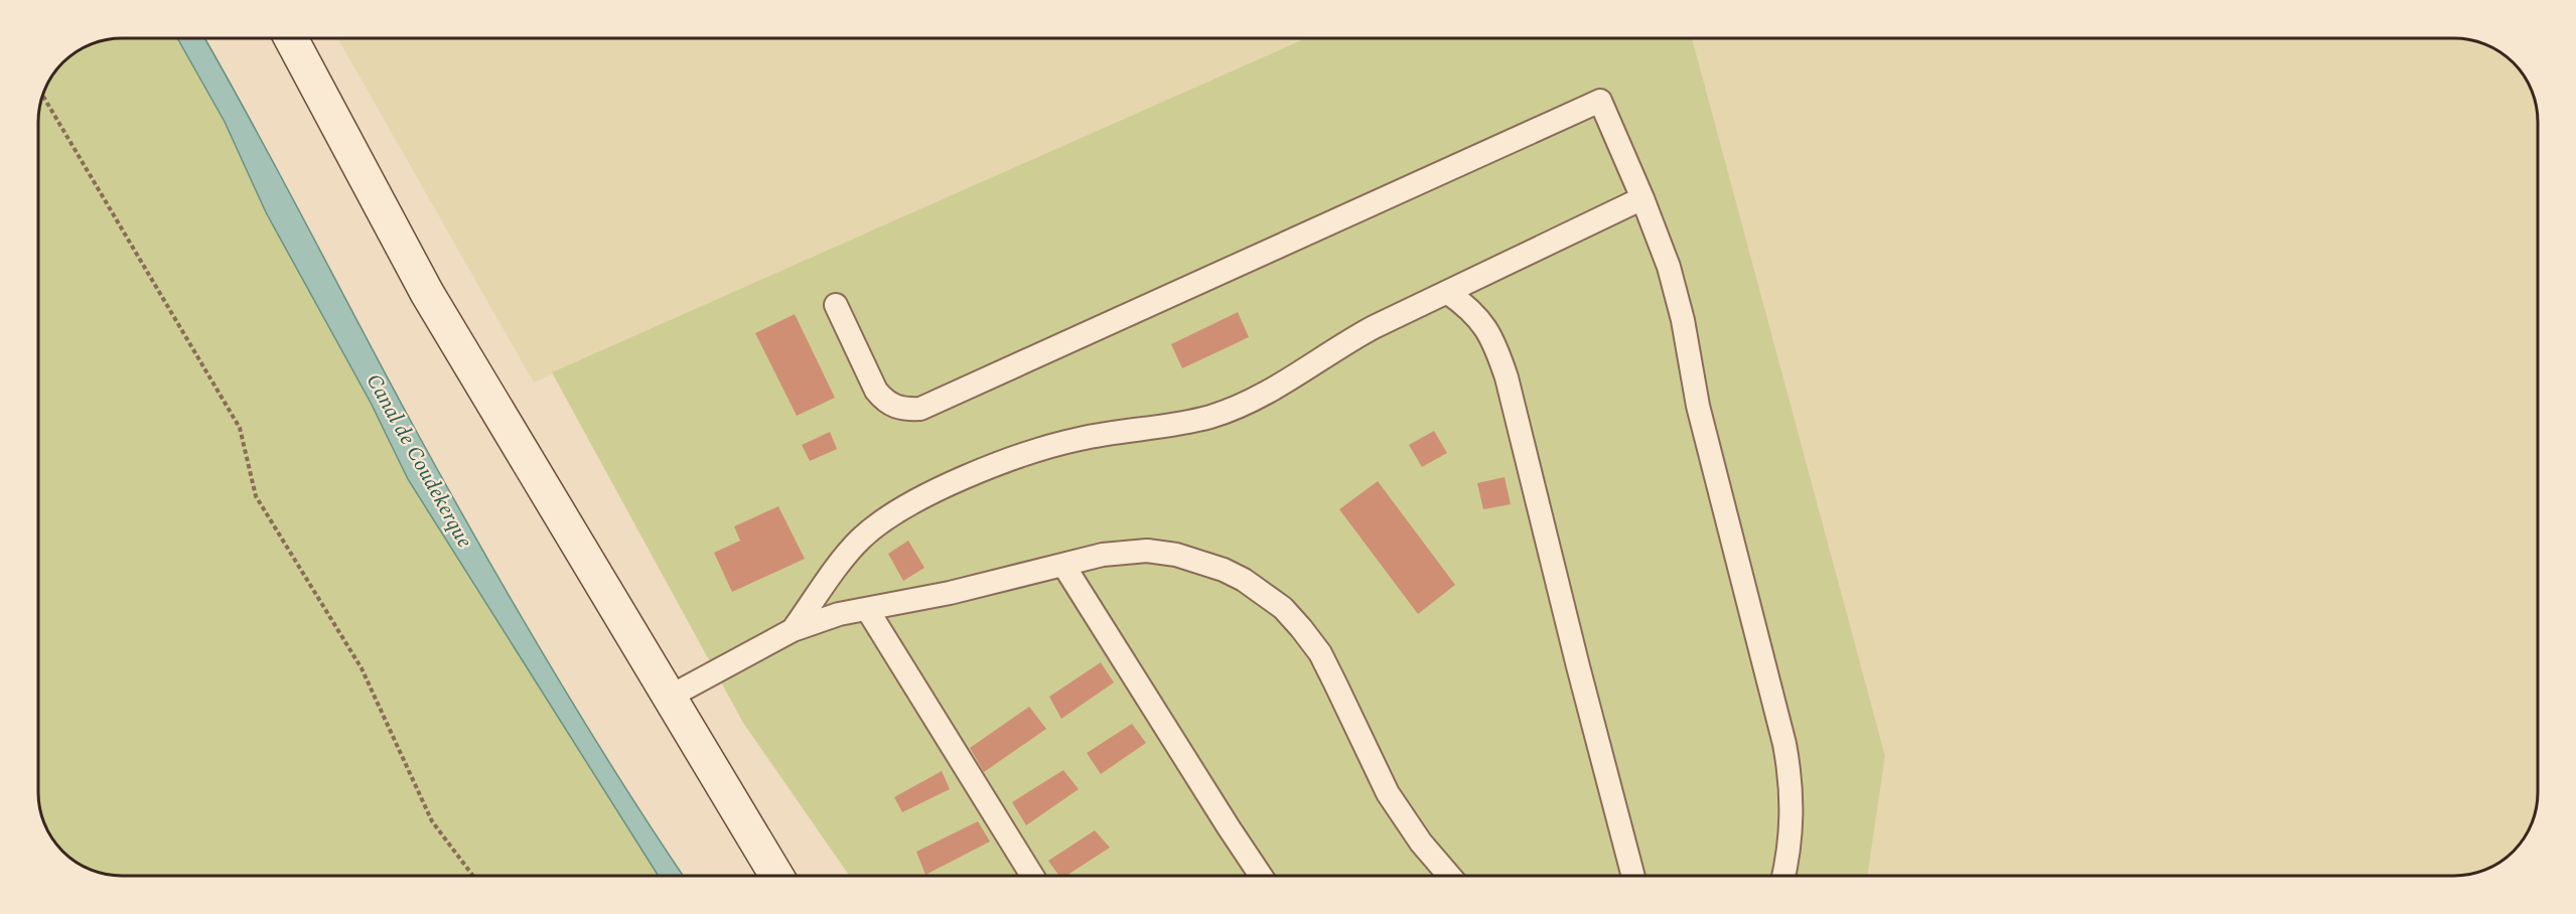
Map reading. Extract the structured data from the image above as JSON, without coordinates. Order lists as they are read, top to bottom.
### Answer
{
  "water": ["Canal de Coudekerque"]
}
